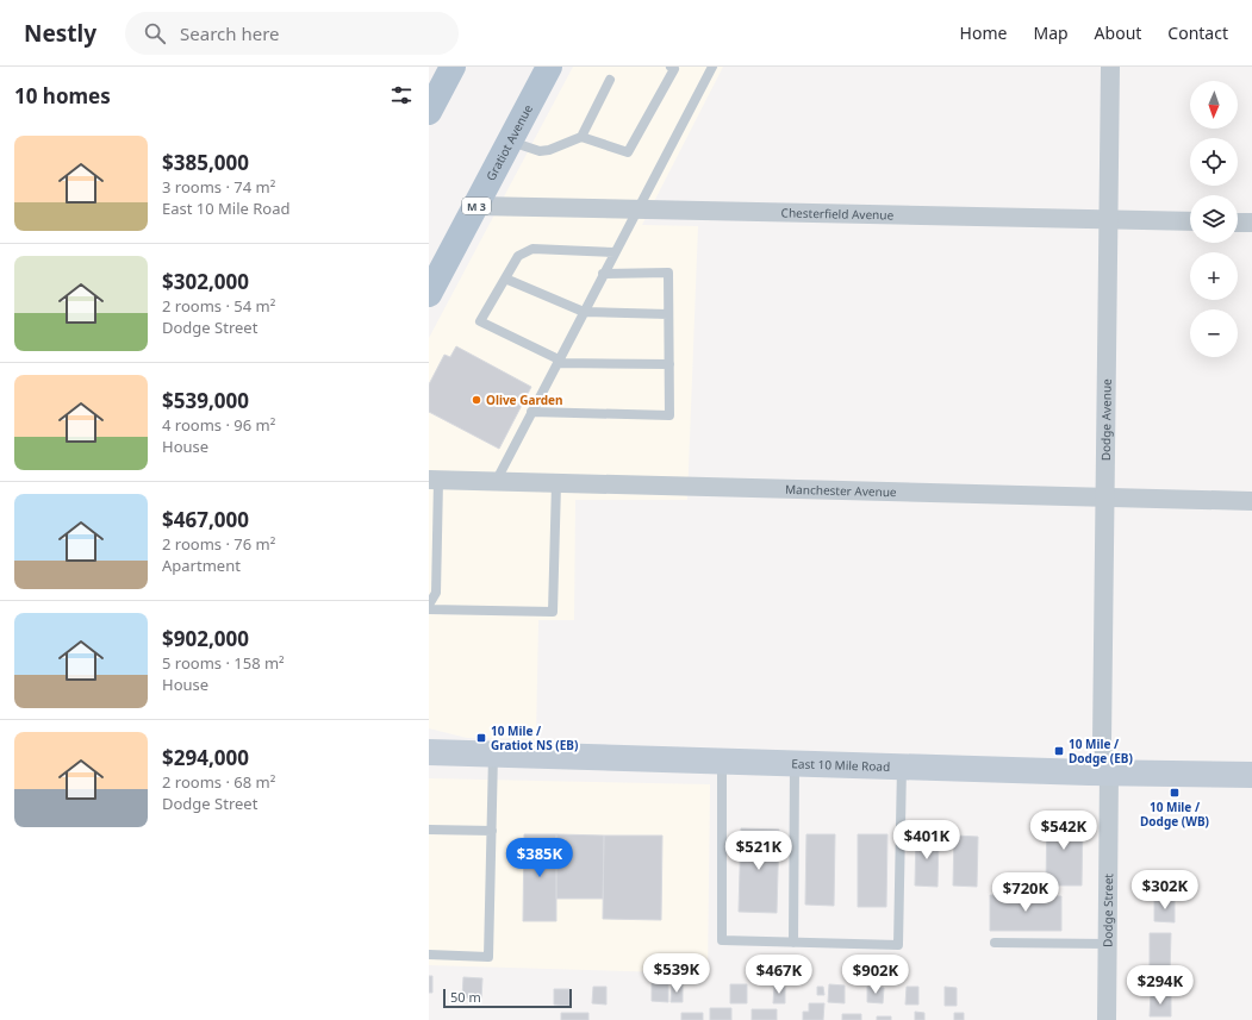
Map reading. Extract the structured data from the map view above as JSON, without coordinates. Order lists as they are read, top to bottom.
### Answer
{
  "streets": {
    "main road": ["Gratiot Avenue", "M 3", "East 10 Mile Road"],
    "street": [
      "Chesterfield Avenue",
      "Dodge Avenue",
      "Manchester Avenue",
      "Dodge Street"
    ]
  },
  "crossings": [
    ["Gratiot Avenue", "Chesterfield Avenue"],
    ["Chesterfield Avenue", "Dodge Avenue"],
    ["Dodge Avenue", "Manchester Avenue"],
    ["Dodge Avenue", "East 10 Mile Road"],
    ["Dodge Avenue", "Dodge Street"],
    ["East 10 Mile Road", "Dodge Street"]
  ],
  "places": {
    "other": ["Olive Garden"],
    "transit": ["10 Mile / Gratiot NS (EB)", "10 Mile / Dodge (EB)", "10 Mile / Dodge (WB)"]
  },
  "scale_bar": "50 m",
  "north": "bottom",
  "page": {
    "header": "Nestly",
    "search": "Search here",
    "nav": [
      "Home",
      "Map",
      "About",
      "Contact"
    ],
    "heading": "10 homes",
    "map_buttons": ["+", "−"],
    "list": [
      {
        "name": "$385,000",
        "note": "3 rooms · 74 m² · East 10 Mile Road"
      },
      {
        "name": "$302,000",
        "note": "2 rooms · 54 m² · Dodge Street"
      },
      {
        "name": "$539,000",
        "note": "4 rooms · 96 m² · House"
      },
      {
        "name": "$467,000",
        "note": "2 rooms · 76 m² · Apartment"
      },
      {
        "name": "$902,000",
        "note": "5 rooms · 158 m² · House"
      },
      {
        "name": "$294,000",
        "note": "2 rooms · 68 m² · Dodge Street"
      }
    ],
    "price": [
      "$542K",
      "$401K",
      "$521K",
      "$385K",
      "$302K",
      "$720K",
      "$539K",
      "$467K",
      "$902K",
      "$294K"
    ],
    "scale": "50 m"
  }
}
